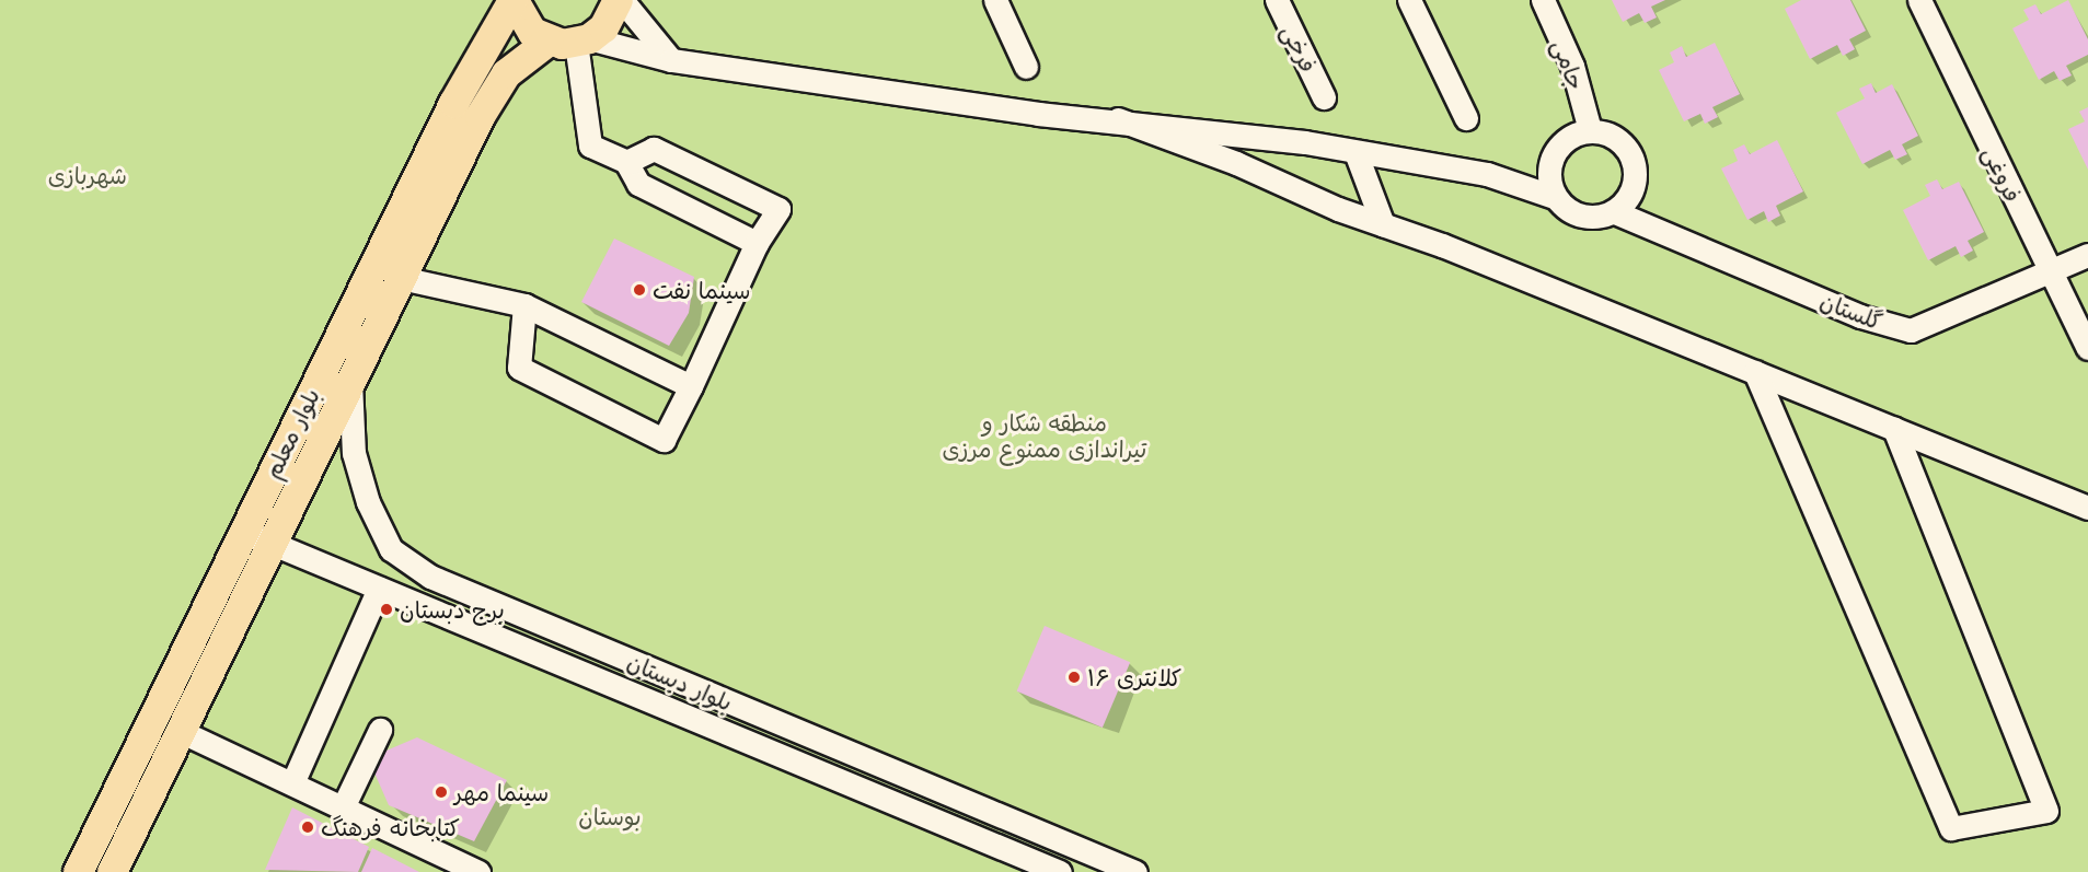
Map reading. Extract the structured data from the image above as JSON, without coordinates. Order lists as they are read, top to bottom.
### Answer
{
  "streets": {
    "main road": ["بلوار معلم"],
    "street": [
      "فرخی",
      "جامی",
      "فروغی",
      "گلستان",
      "بلوار دبستان"
    ]
  },
  "crossings": [
    ["جامی", "گلستان"],
    ["فروغی", "گلستان"],
    ["بلوار معلم", "بلوار دبستان"]
  ],
  "parks": ["شهربازی", "منطقه شکار و تیراندازی ممنوع مرزی", "بوستان"],
  "places": [
    "سینما نفت",
    "برج دبستان",
    "کلانتری ۱۶",
    "سینما مهر",
    "کتابخانه فرهنگ"
  ]
}
